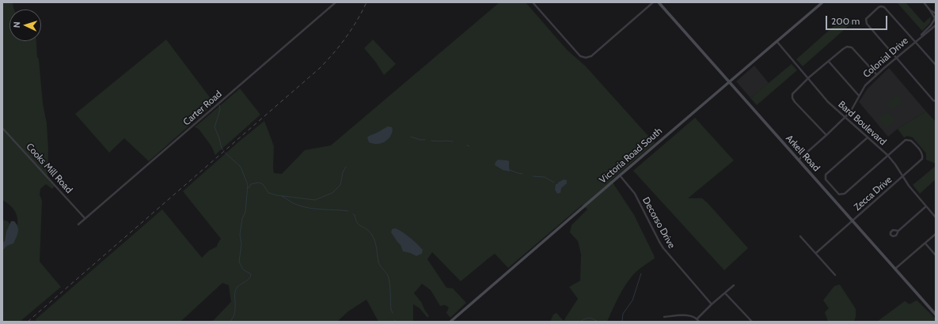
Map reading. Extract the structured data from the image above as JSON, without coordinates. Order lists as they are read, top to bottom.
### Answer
{
  "streets": {
    "main road": ["Arkell Road", "Victoria Road South"],
    "street": [
      "Colonial Drive",
      "Carter Road",
      "Bard Boulevard",
      "Cooks Mill Road",
      "Zecca Drive",
      "Decorso Drive"
    ]
  },
  "crossings": [
    ["Colonial Drive", "Bard Boulevard"],
    ["Colonial Drive", "Arkell Road"],
    ["Carter Road", "Cooks Mill Road"],
    ["Bard Boulevard", "Victoria Road South"],
    ["Bard Boulevard", "Zecca Drive"],
    ["Arkell Road", "Victoria Road South"],
    ["Arkell Road", "Zecca Drive"],
    ["Victoria Road South", "Decorso Drive"]
  ],
  "scale_bar": "200 m",
  "north": "left"
}
